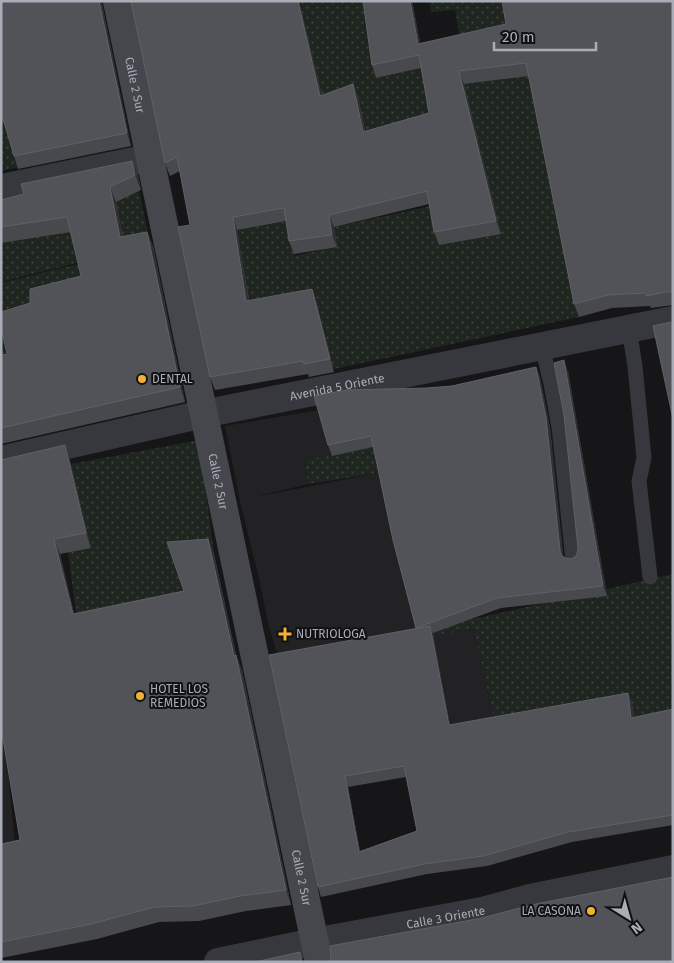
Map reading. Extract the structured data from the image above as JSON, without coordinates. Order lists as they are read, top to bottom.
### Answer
{
  "streets": {
    "main road": ["Calle 2 Sur"],
    "street": ["Avenida 5 Oriente", "Calle 3 Oriente"]
  },
  "crossings": [
    ["Calle 2 Sur", "Avenida 5 Oriente"],
    ["Calle 2 Sur", "Calle 3 Oriente"]
  ],
  "places": {
    "other": ["DENTAL", "HOTEL LOS REMEDIOS", "LA CASONA"],
    "health": ["NUTRIOLOGA"]
  },
  "scale_bar": "20 m",
  "north": "bottom right"
}
